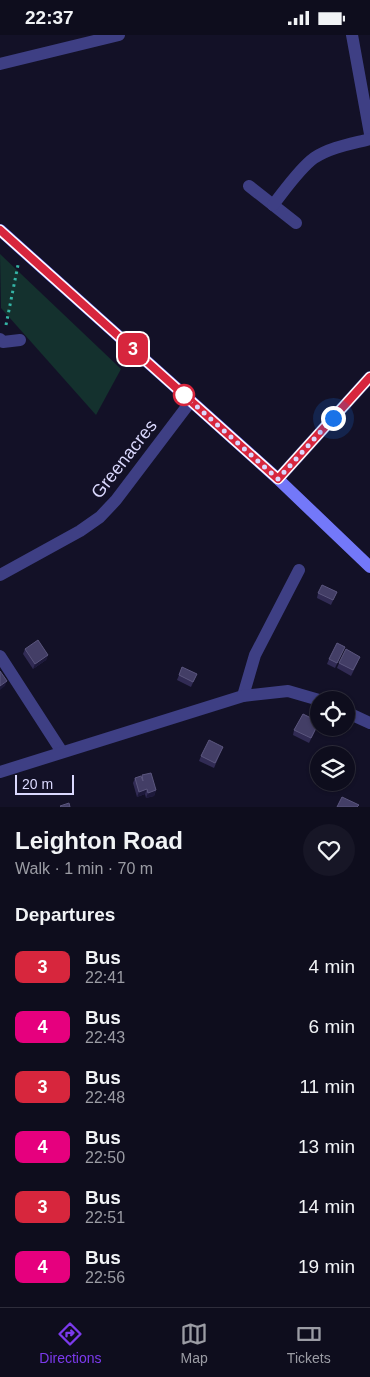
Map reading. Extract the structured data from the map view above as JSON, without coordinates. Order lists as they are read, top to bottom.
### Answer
{
  "streets": {
    "street": ["Greenacres"]
  },
  "lines": ["bus line 3"],
  "scale_bar": "20 m",
  "page": {
    "status": "22:37",
    "on_map": "3",
    "scale": "20 m",
    "heading": [
      ["Leighton Road", "Walk · 1 min · 70 m"],
      "Departures"
    ],
    "list": [
      {
        "mark": "3",
        "name": "Bus",
        "note": "22:41",
        "value": "4 min"
      },
      {
        "mark": "4",
        "name": "Bus",
        "note": "22:43",
        "value": "6 min"
      },
      {
        "mark": "3",
        "name": "Bus",
        "note": "22:48",
        "value": "11 min"
      },
      {
        "mark": "4",
        "name": "Bus",
        "note": "22:50",
        "value": "13 min"
      },
      {
        "mark": "3",
        "name": "Bus",
        "note": "22:51",
        "value": "14 min"
      },
      {
        "mark": "4",
        "name": "Bus",
        "note": "22:56",
        "value": "19 min"
      }
    ],
    "tabs": ["Directions", "Map", "Tickets"]
  }
}
